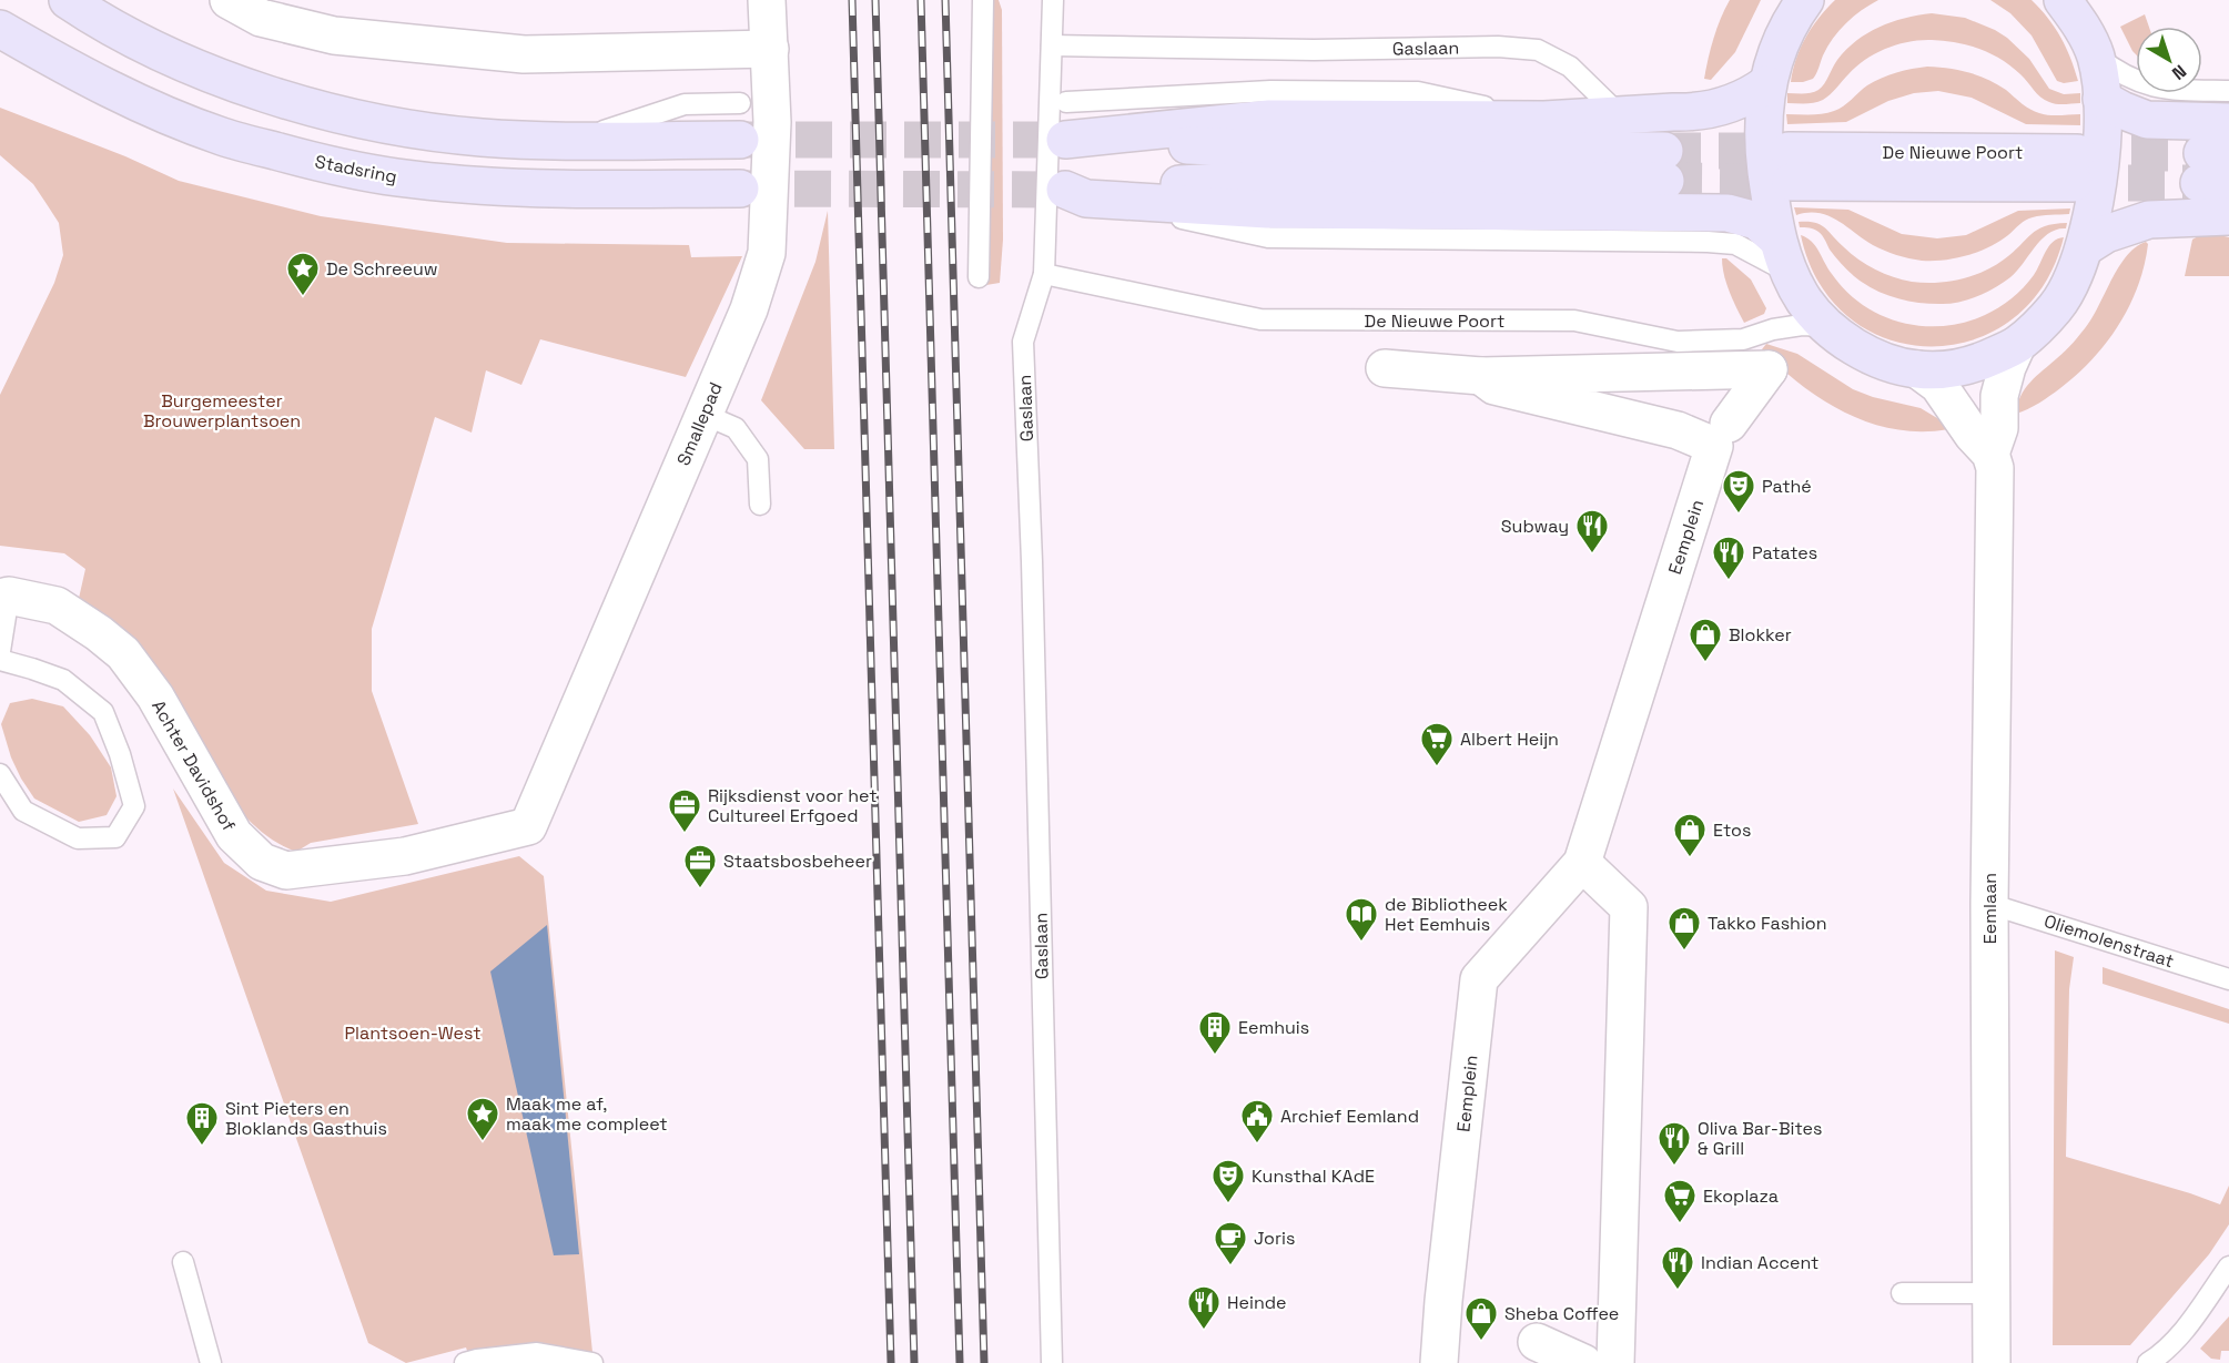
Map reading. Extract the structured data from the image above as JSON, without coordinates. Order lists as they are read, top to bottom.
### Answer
{
  "streets": {
    "main road": ["De Nieuwe Poort", "Stadsring"],
    "street": [
      "Smallepad",
      "Eemplein",
      "Achter Davidshof",
      "Eemlaan"
    ],
    "lane": ["Gaslaan", "Oliemolenstraat"]
  },
  "crossings": [
    ["Gaslaan", "De Nieuwe Poort"],
    ["Smallepad", "Achter Davidshof"],
    ["Eemlaan", "Oliemolenstraat"]
  ],
  "parks": ["Burgemeester Brouwerplantsoen", "Plantsoen-West"],
  "places": {
    "place": ["De Schreeuw", "Maak me af, maak me compleet"],
    "theatre": ["Pathé", "Kunsthal KAdE"],
    "restaurant": [
      "Subway",
      "Patates",
      "Oliva Bar-Bites & Grill",
      "Indian Accent",
      "Heinde"
    ],
    "shop": [
      "Blokker",
      "Etos",
      "Takko Fashion",
      "Sheba Coffee"
    ],
    "supermarket": ["Albert Heijn", "Ekoplaza"],
    "office": ["Rijksdienst voor het Cultureel Erfgoed", "Staatsbosbeheer"],
    "library": ["de Bibliotheek Het Eemhuis"],
    "building": ["Eemhuis", "Sint Pieters en Bloklands Gasthuis"],
    "public building": ["Archief Eemland"],
    "cafe": ["Joris"]
  },
  "north": "bottom right"
}
